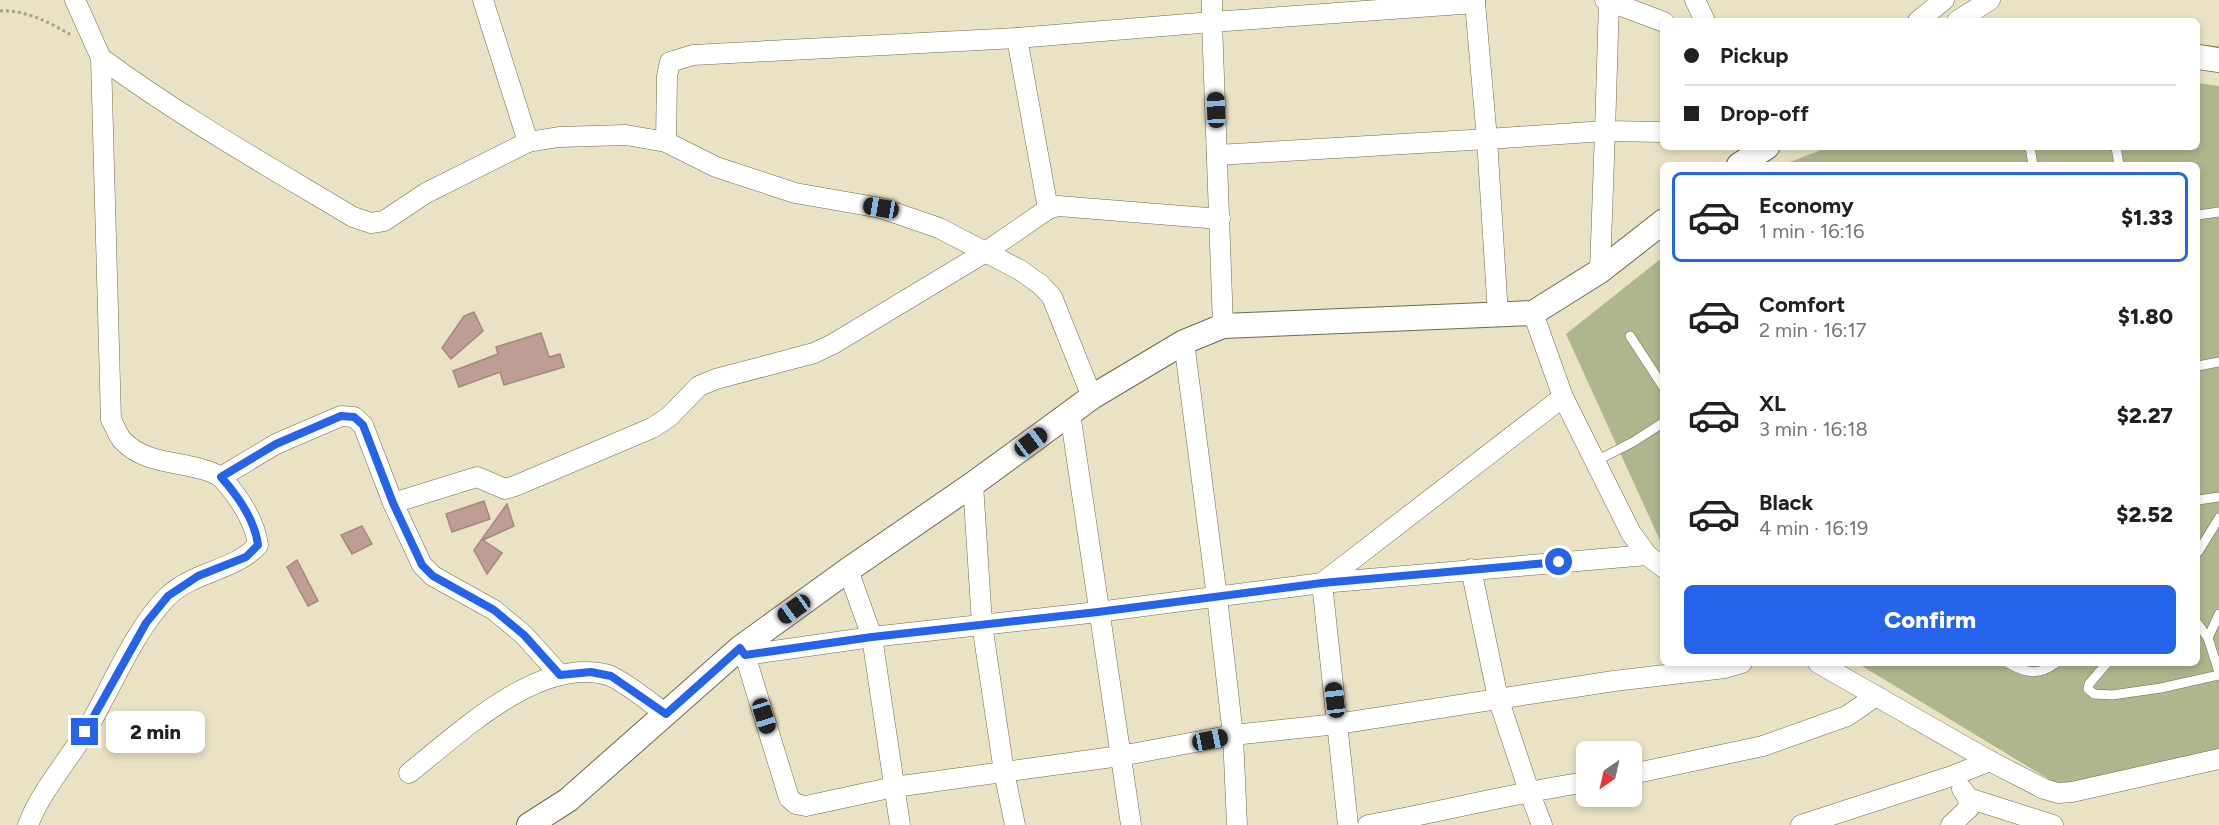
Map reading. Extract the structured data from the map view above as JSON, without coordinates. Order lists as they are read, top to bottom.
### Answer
{
  "north": "bottom left",
  "page": {
    "banner": ["Pickup", "Drop-off"],
    "list": [
      {
        "name": "Economy",
        "note": "1 min · 16:16",
        "value": "$1.33"
      },
      {
        "name": "Comfort",
        "note": "2 min · 16:17",
        "value": "$1.80"
      },
      {
        "name": "XL",
        "note": "3 min · 16:18",
        "value": "$2.27"
      },
      {
        "name": "Black",
        "note": "4 min · 16:19",
        "value": "$2.52"
      }
    ],
    "buttons": "Confirm",
    "bubble": "2 min"
  }
}
